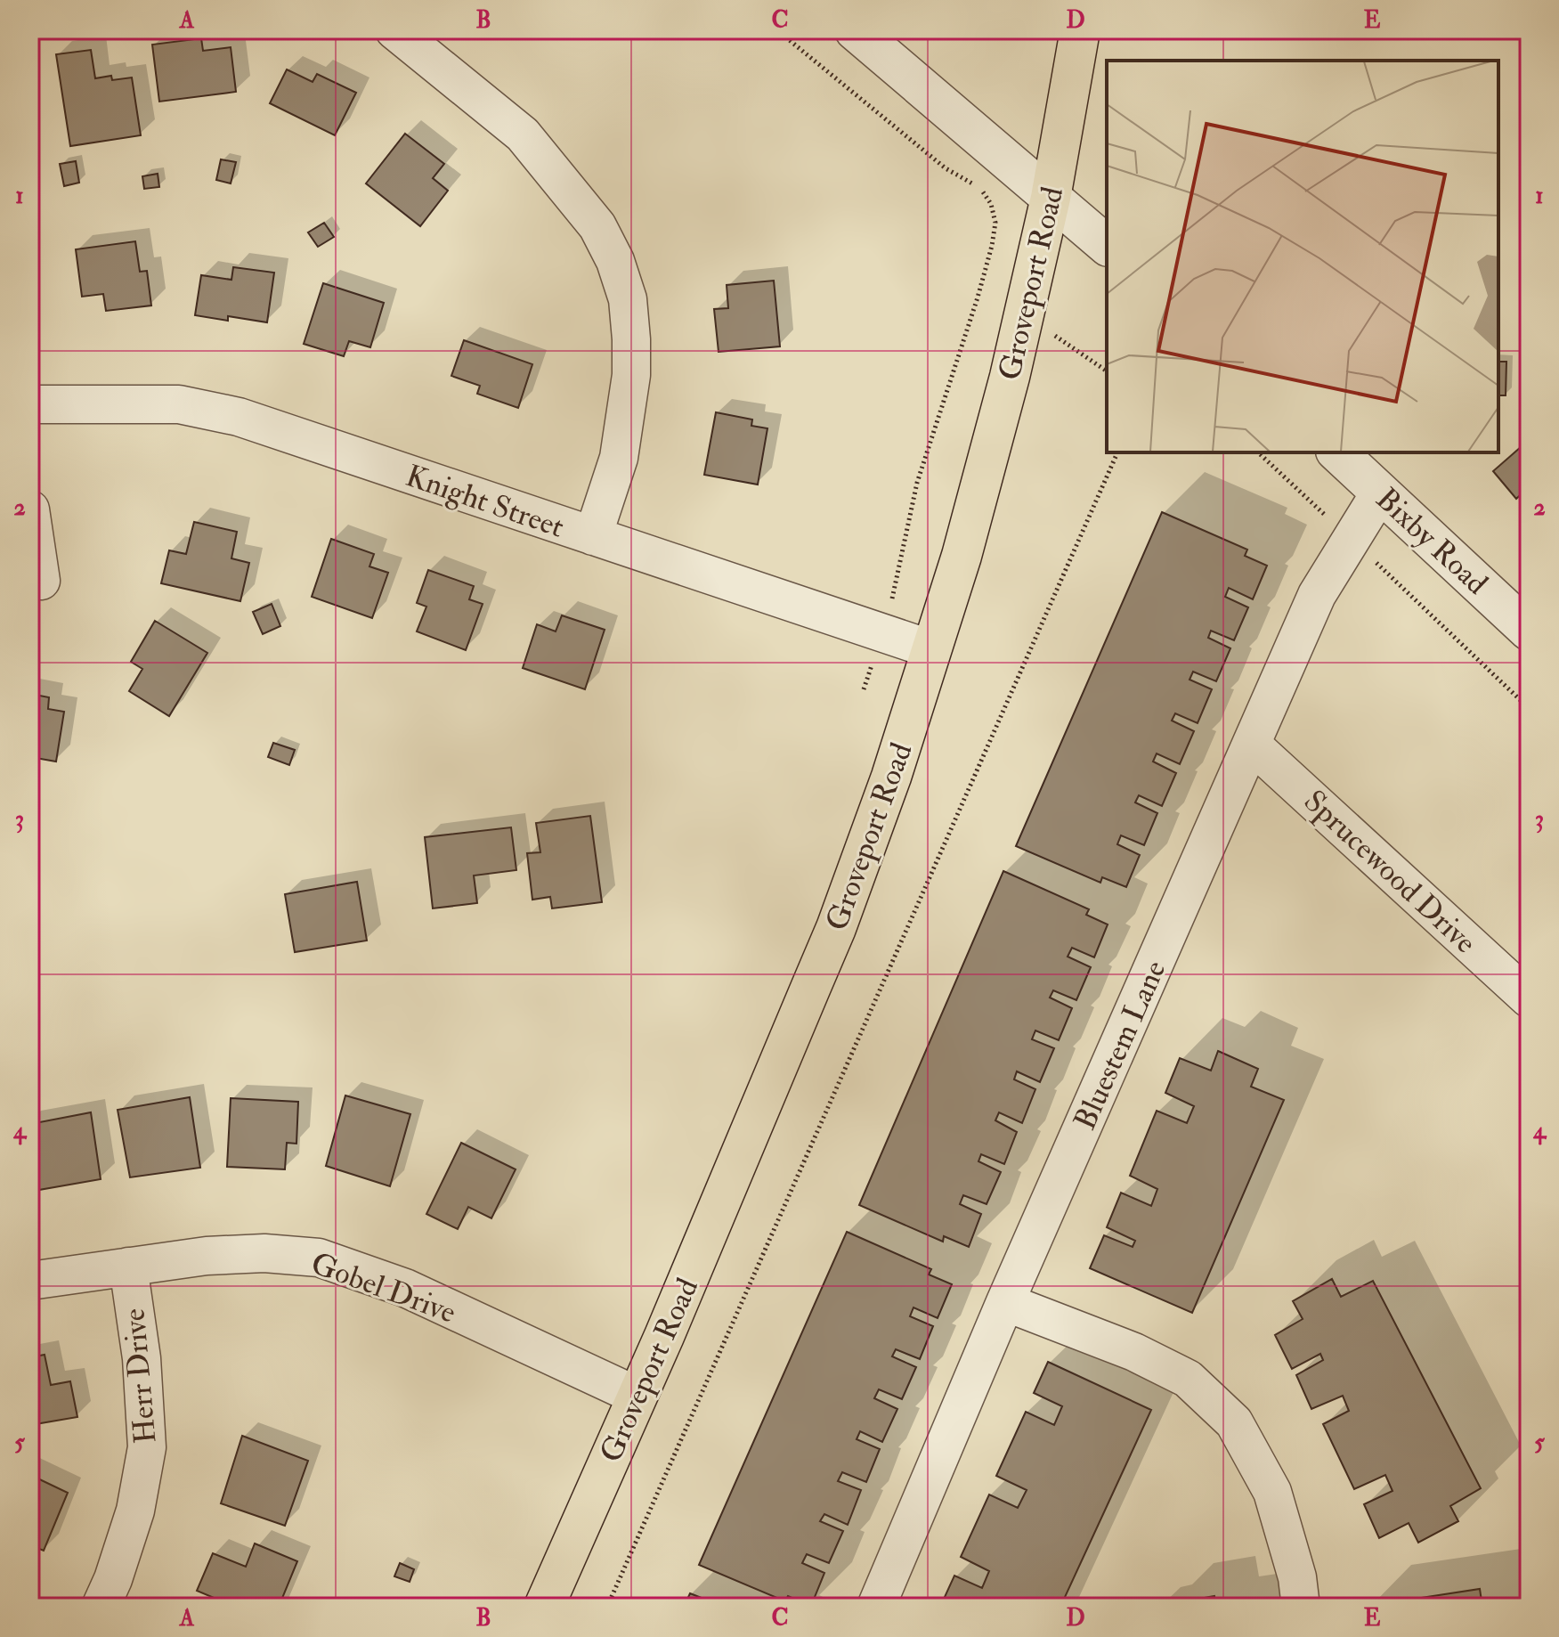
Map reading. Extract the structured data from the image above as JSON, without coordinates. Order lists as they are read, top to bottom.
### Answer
{
  "streets": {
    "main road": ["Groveport Road"],
    "street": [
      "Knight Street",
      "Bixby Road",
      "Sprucewood Drive",
      "Bluestem Lane",
      "Gobel Drive",
      "Herr Drive"
    ]
  },
  "crossings": [
    ["Groveport Road", "Knight Street"],
    ["Groveport Road", "Gobel Drive"],
    ["Bixby Road", "Bluestem Lane"],
    ["Sprucewood Drive", "Bluestem Lane"],
    ["Gobel Drive", "Herr Drive"]
  ],
  "grid": {
    "columns": [
      "A",
      "B",
      "C",
      "D",
      "E"
    ],
    "rows": [
      "1",
      "2",
      "3",
      "4",
      "5"
    ]
  }
}
